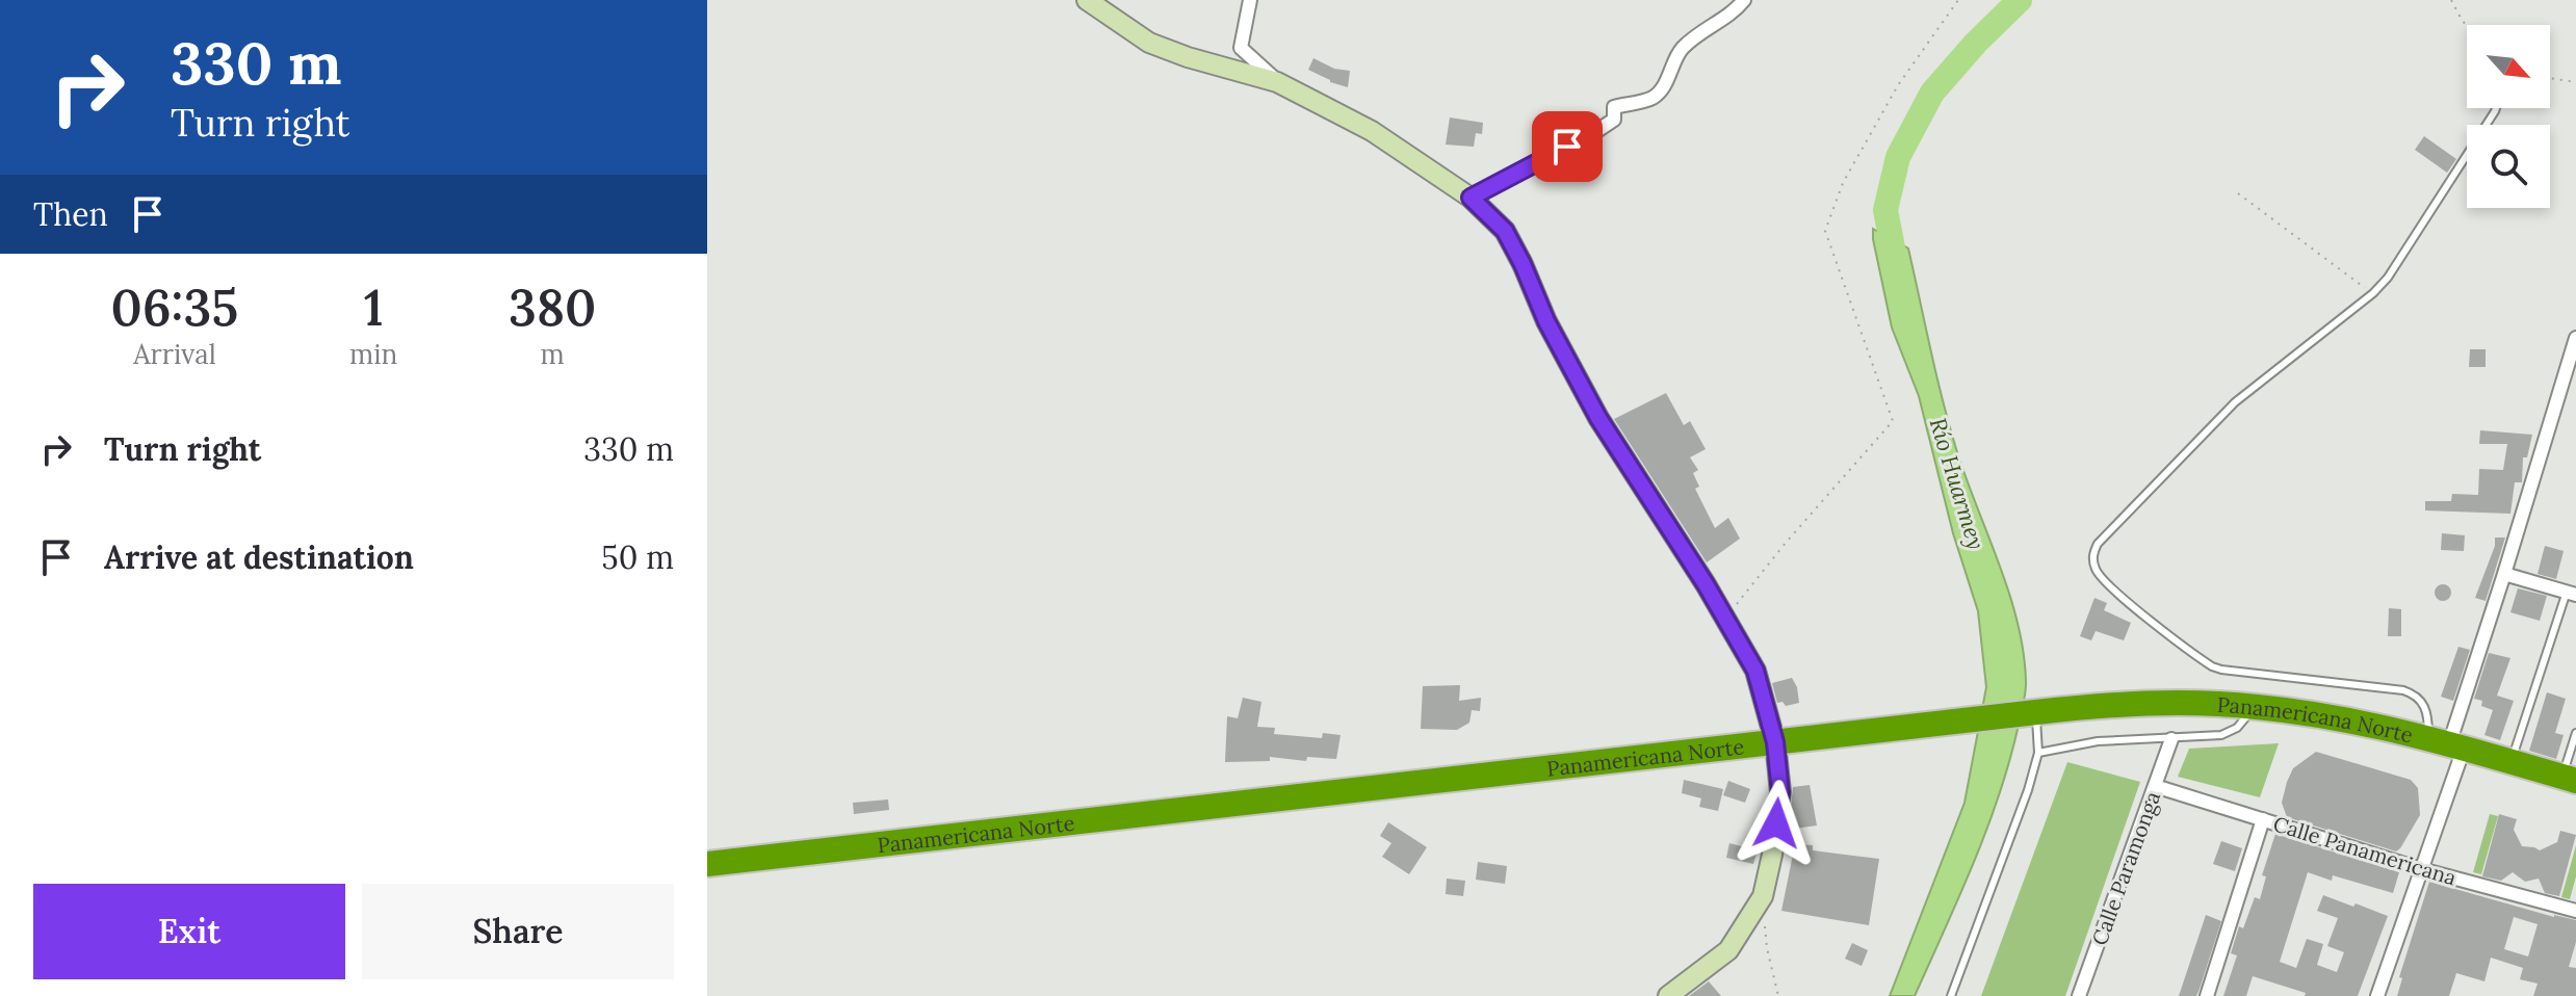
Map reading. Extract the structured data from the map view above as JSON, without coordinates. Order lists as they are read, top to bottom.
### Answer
{
  "streets": {
    "highway": ["Panamericana Norte"],
    "street": ["Calle Panamericana", "Calle Paramonga"]
  },
  "crossings": [
    ["Calle Panamericana", "Calle Paramonga"]
  ],
  "water": ["Río Huarmey"],
  "north": "bottom right",
  "page": {
    "turn": ["330 m", "Turn right"],
    "then": "Then",
    "eta": [
      "06:35",
      "Arrival",
      "1",
      "min",
      "380",
      "m"
    ],
    "list": [
      {
        "name": "Turn right",
        "value": "330 m"
      },
      {
        "name": "Arrive at destination",
        "value": "50 m"
      }
    ],
    "buttons": ["Exit", "Share"]
  }
}
